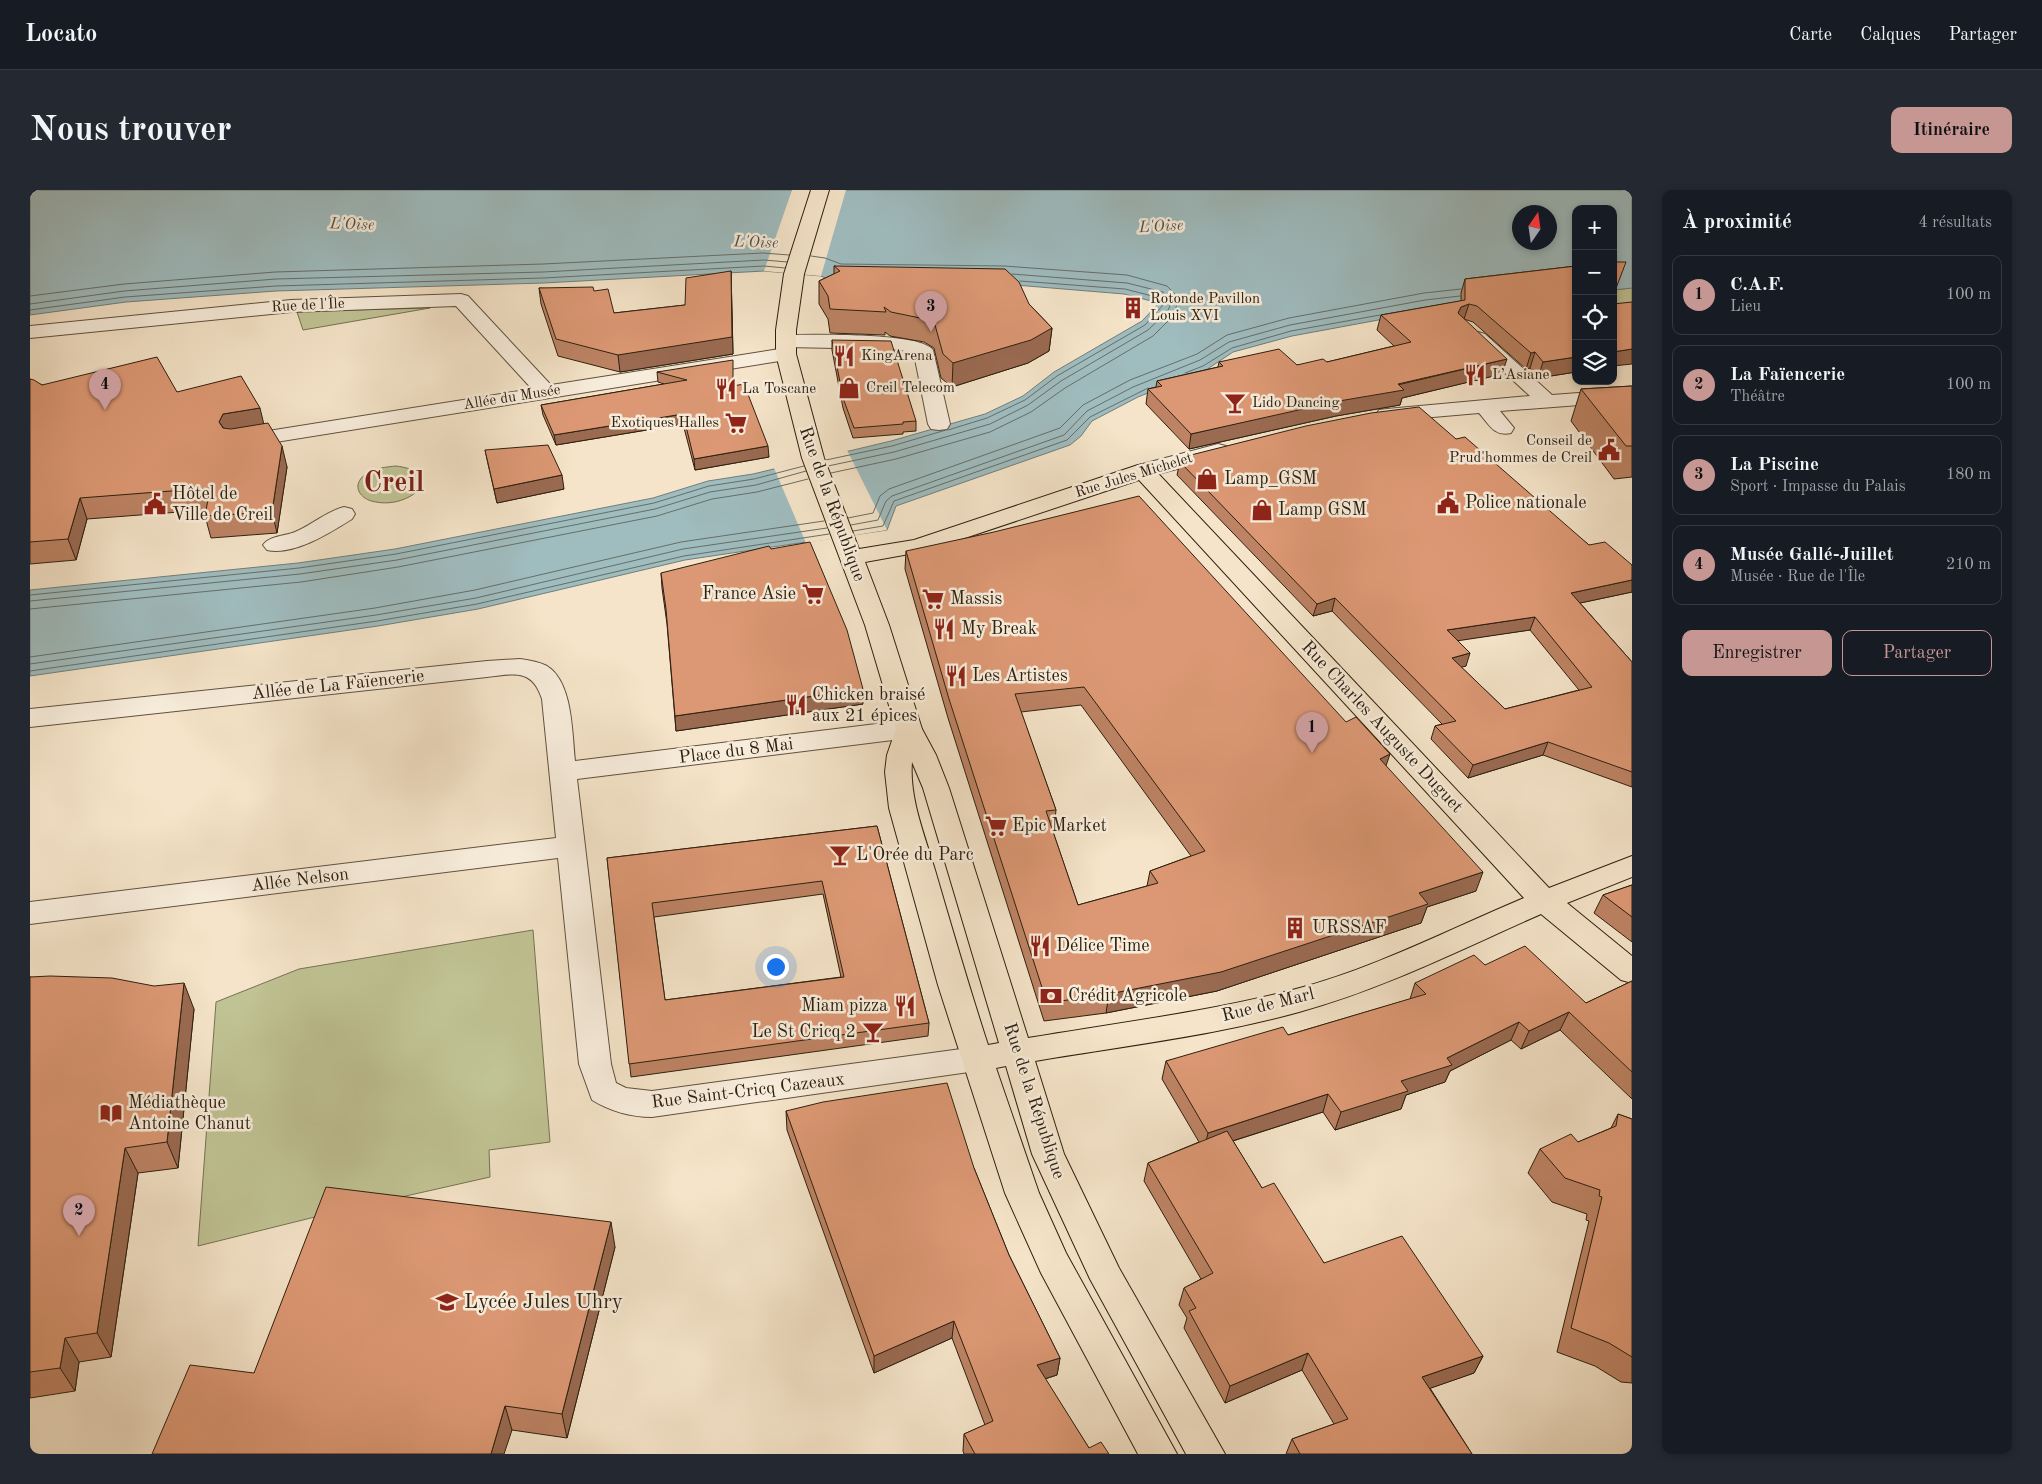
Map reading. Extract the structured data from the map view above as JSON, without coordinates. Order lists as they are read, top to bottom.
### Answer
{
  "streets": {
    "main road": [
      "Rue Jules Michelet",
      "Rue de la République",
      "Rue Charles Auguste Duguet",
      "Rue de Marl"
    ],
    "street": [
      "Rue de l'Île",
      "Allée du Musée",
      "Allée de La Faïencerie",
      "Place du 8 Mai",
      "Allée Nelson",
      "Rue Saint-Cricq Cazeaux"
    ]
  },
  "crossings": [
    ["Rue de l'Île", "Allée du Musée"],
    ["Allée du Musée", "Rue de la République"],
    ["Rue Jules Michelet", "Rue de la République"],
    ["Rue Jules Michelet", "Rue Charles Auguste Duguet"],
    ["Rue de la République", "Place du 8 Mai"],
    ["Rue de la République", "Rue de Marl"],
    ["Allée de La Faïencerie", "Place du 8 Mai"],
    ["Allée de La Faïencerie", "Rue Saint-Cricq Cazeaux"],
    ["Rue Charles Auguste Duguet", "Rue de Marl"],
    ["Place du 8 Mai", "Rue Saint-Cricq Cazeaux"],
    ["Allée Nelson", "Rue Saint-Cricq Cazeaux"],
    ["Rue de Marl", "Rue Saint-Cricq Cazeaux"]
  ],
  "districts": ["Creil"],
  "water": ["L'Oise"],
  "places": {
    "building": ["Rotonde Pavillon Louis XVI", "URSSAF"],
    "restaurant": [
      "KingArena",
      "L’Asiane",
      "La Toscane",
      "My Break",
      "Les Artistes",
      "Chicken braisé aux 21 épices",
      "Délice Time",
      "Miam pizza"
    ],
    "shop": ["Creil Telecom", "Lamp_GSM", "Lamp GSM"],
    "bar": ["Lido Dancing", "L'Orée du Parc", "Le St Cricq 2"],
    "supermarket": [
      "Exotiques Halles",
      "France Asie",
      "Massis",
      "Epic Market"
    ],
    "public building": ["Conseil de Prud'hommes de Creil", "Police nationale", "Hôtel de Ville de Creil"],
    "bank": ["Crédit Agricole"],
    "library": ["Médiathèque Antoine Chanut"],
    "school or university": ["Lycée Jules Uhry"]
  },
  "north": "top",
  "page": {
    "header": "Locato",
    "nav": ["Carte", "Calques", "Partager"],
    "buttons": [
      "Itinéraire",
      ["Enregistrer", "Partager"]
    ],
    "title": "Nous trouver",
    "heading": ["À proximité", "4 résultats"],
    "map_buttons": ["+", "−"],
    "list": [
      {
        "mark": "1",
        "name": "C.A.F.",
        "note": "Lieu",
        "value": "100 m"
      },
      {
        "mark": "2",
        "name": "La Faïencerie",
        "note": "Théâtre",
        "value": "100 m"
      },
      {
        "mark": "3",
        "name": "La Piscine",
        "note": "Sport · Impasse du Palais",
        "value": "180 m"
      },
      {
        "mark": "4",
        "name": "Musée Gallé-Juillet",
        "note": "Musée · Rue de l'Île",
        "value": "210 m"
      }
    ],
    "pins": [
      "3",
      "4",
      "1",
      "2"
    ]
  }
}
